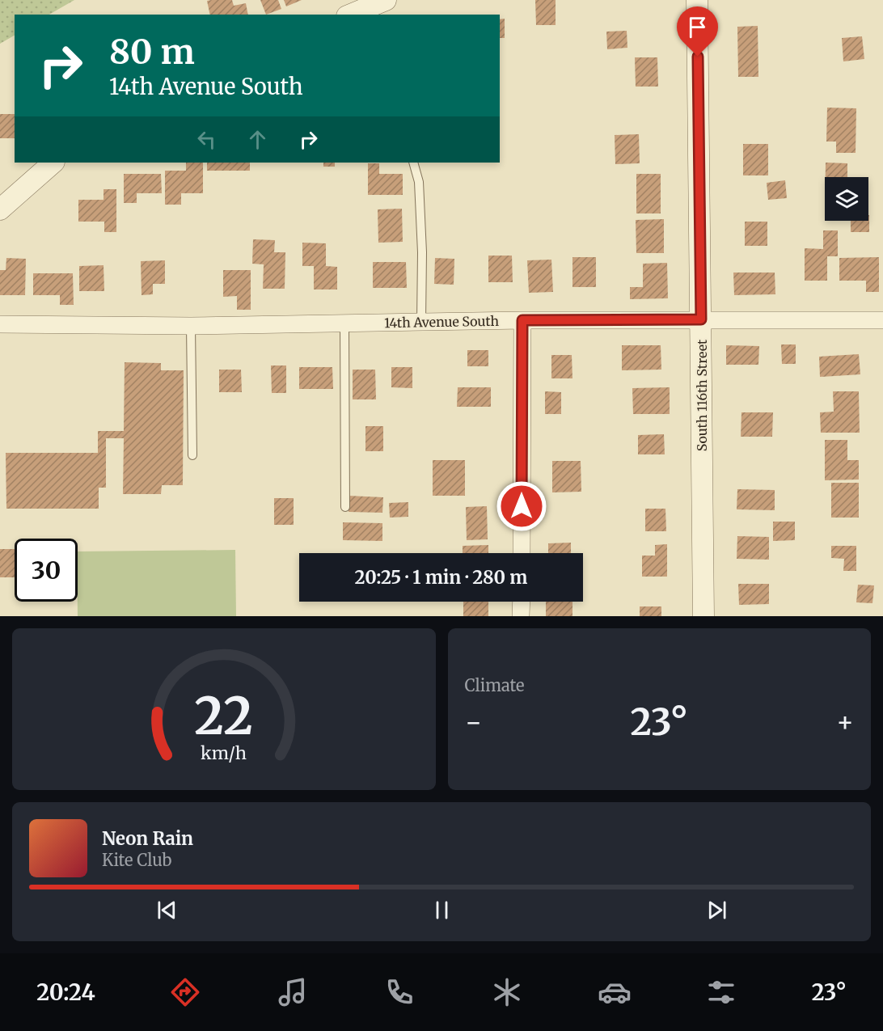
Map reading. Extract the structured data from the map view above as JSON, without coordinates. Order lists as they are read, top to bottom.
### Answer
{
  "streets": {
    "street": ["14th Avenue South", "South 116th Street"]
  },
  "crossings": [
    ["14th Avenue South", "South 116th Street"]
  ],
  "page": {
    "turn": ["80 m", "14th Avenue South"],
    "limit": "30",
    "trip": "20:25 · 1 min · 280 m",
    "tile": "Climate",
    "heat": ["−", "23°", "+"],
    "song": ["Neon Rain", "Kite Club"],
    "tabs": ["20:24", "23°"],
    "gauge": ["22", "km/h"]
  }
}
